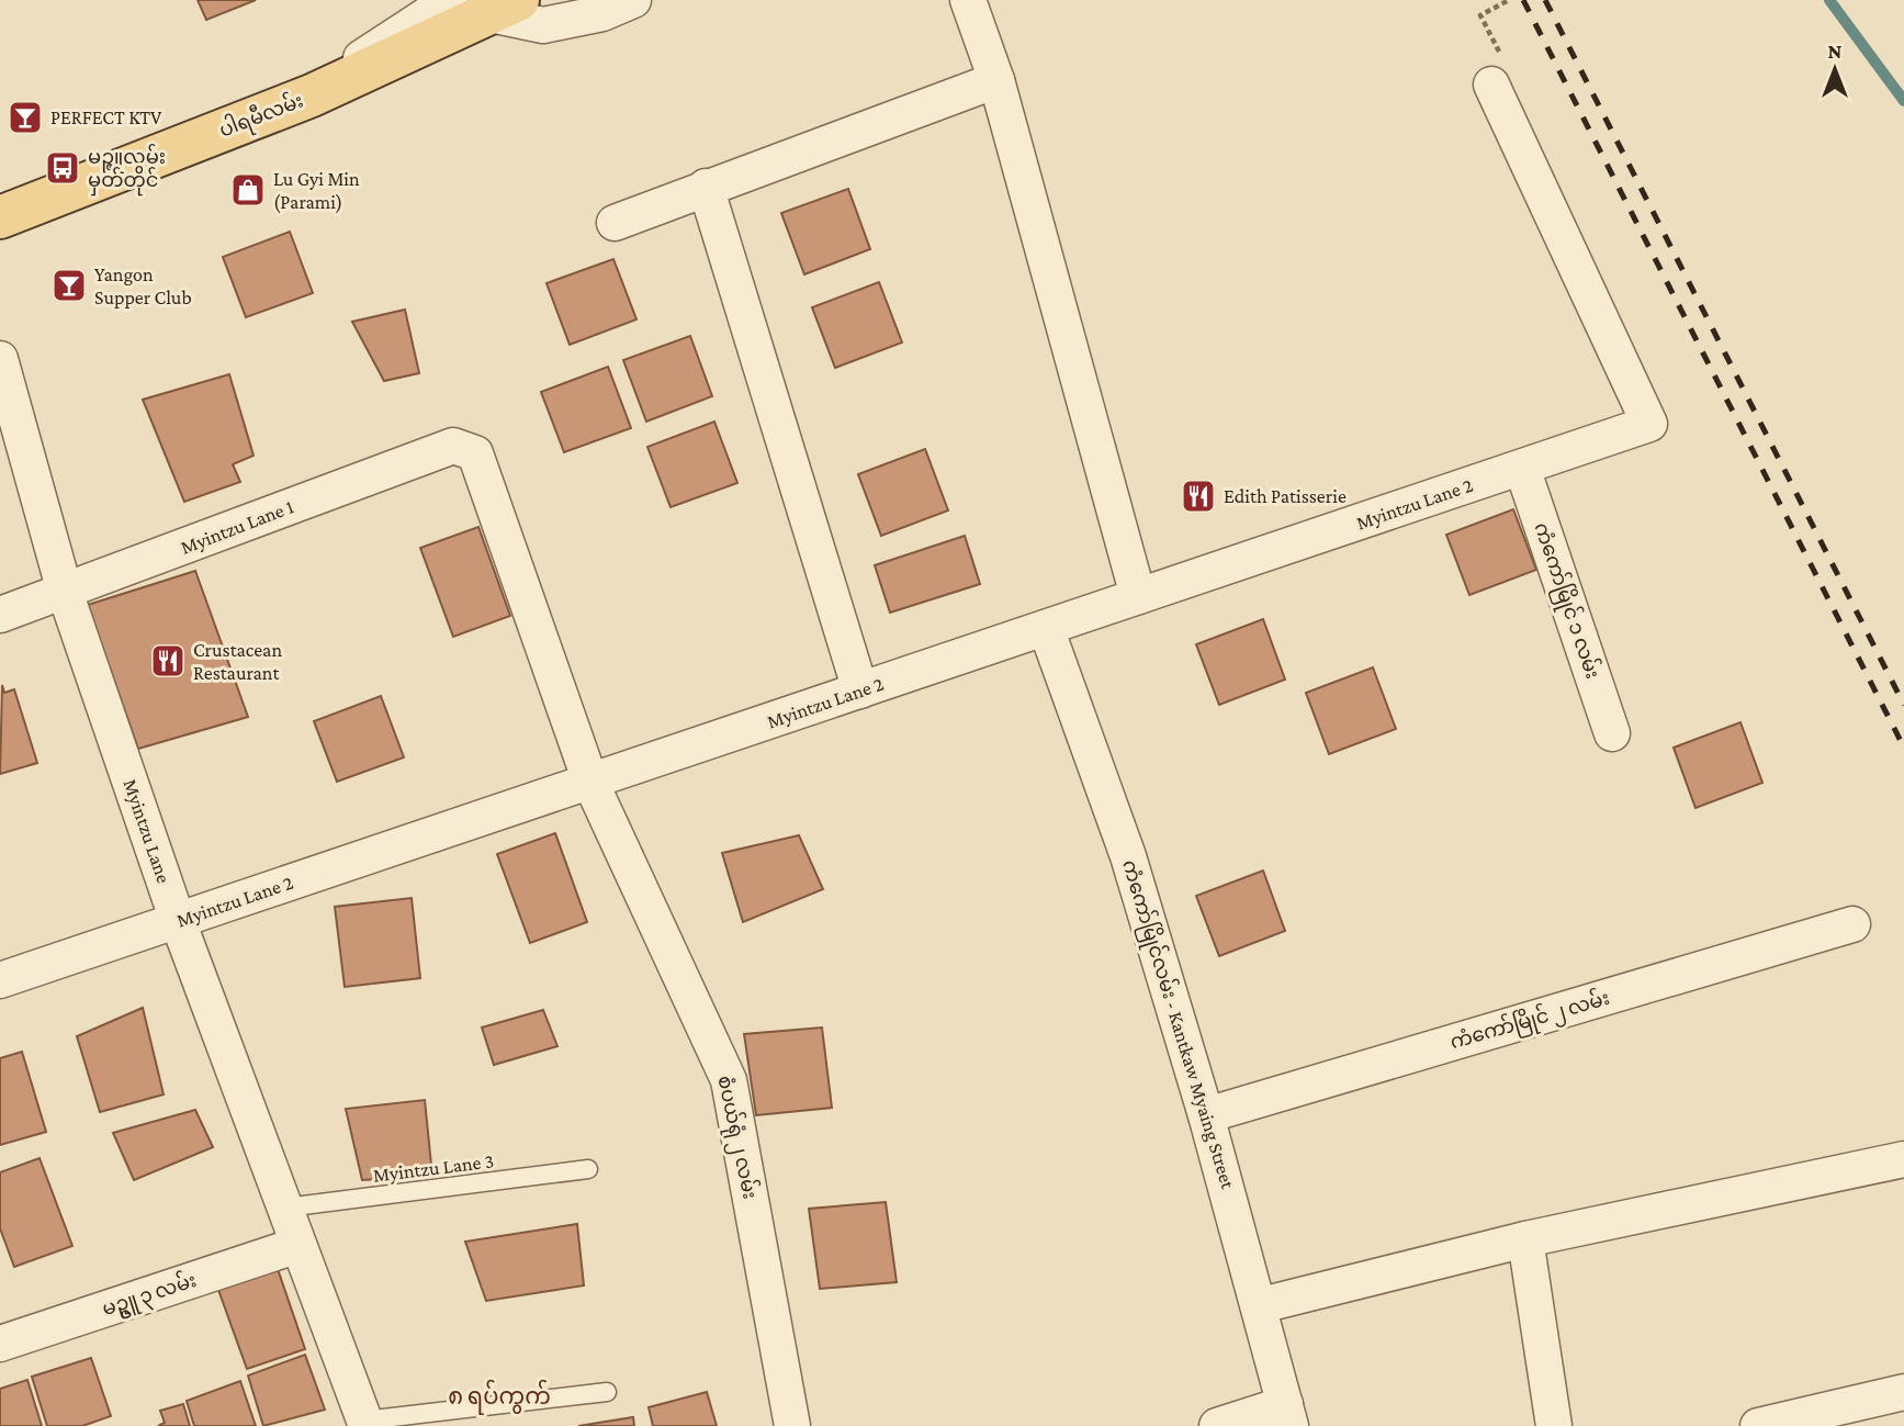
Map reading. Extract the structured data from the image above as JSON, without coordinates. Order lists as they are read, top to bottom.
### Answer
{
  "streets": {
    "main road": ["ပါရမီလမ်း"],
    "street": [
      "Myintzu Lane 2",
      "Myintzu Lane 1",
      "ကံကော်မြိုင် ၁ လမ်း",
      "Myintzu Lane",
      "ကံကော်မြိုင် ၂ လမ်း",
      "ကံကော်မြိုင်လမ်း - Kantkaw Myaing Street",
      "စံပယ်ရုံ ၂ လမ်း",
      "မဥ္ဇူ ၃ လမ်း"
    ],
    "lane": ["Myintzu Lane 3"]
  },
  "crossings": [
    ["Myintzu Lane 2", "ကံကော်မြိုင် ၁ လမ်း"],
    ["Myintzu Lane 2", "Myintzu Lane"],
    ["Myintzu Lane 2", "ကံကော်မြိုင်လမ်း - Kantkaw Myaing Street"],
    ["Myintzu Lane 2", "စံပယ်ရုံ ၂ လမ်း"],
    ["Myintzu Lane 1", "Myintzu Lane"],
    ["Myintzu Lane 1", "စံပယ်ရုံ ၂ လမ်း"],
    ["Myintzu Lane", "Myintzu Lane 3"],
    ["Myintzu Lane", "မဥ္ဇူ ၃ လမ်း"],
    ["ကံကော်မြိုင် ၂ လမ်း", "ကံကော်မြိုင်လမ်း - Kantkaw Myaing Street"]
  ],
  "districts": ["၈ ရပ်ကွက်"],
  "places": {
    "bar": ["PERFECT KTV", "Yangon Supper Club"],
    "bus stop": ["မဉ္ဇူလမ်း မှတ်တိုင်"],
    "shop": ["Lu Gyi Min (Parami)"],
    "restaurant": ["Edith Patisserie", "Crustacean Restaurant"]
  },
  "north": "top"
}
